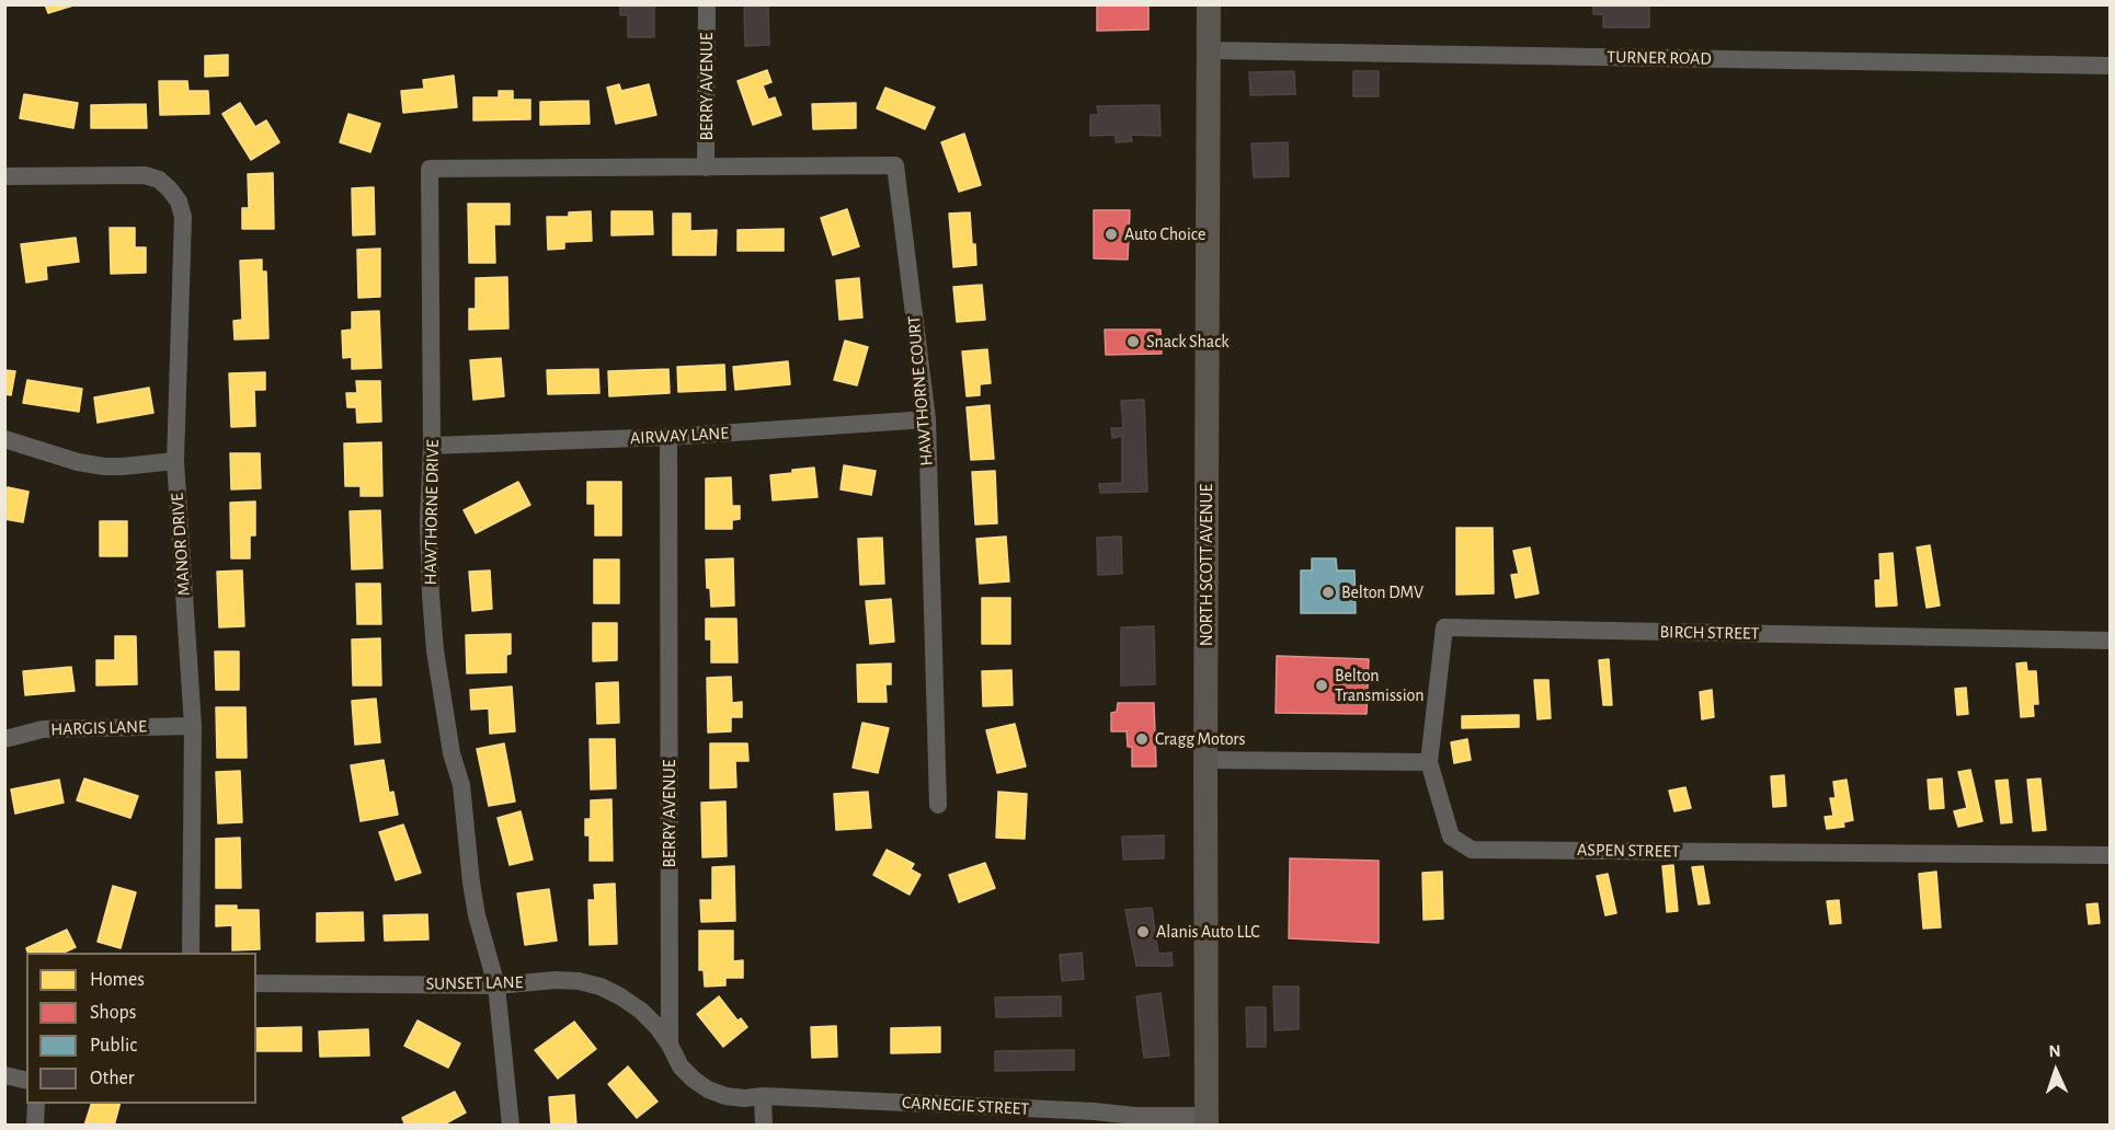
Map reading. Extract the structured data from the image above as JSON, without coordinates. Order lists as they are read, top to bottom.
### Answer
{
  "streets": {
    "main road": ["NORTH SCOTT AVENUE"],
    "street": [
      "TURNER ROAD",
      "BERRY AVENUE",
      "HAWTHORNE COURT",
      "AIRWAY LANE",
      "HAWTHORNE DRIVE",
      "MANOR DRIVE",
      "BIRCH STREET",
      "HARGIS LANE",
      "ASPEN STREET",
      "SUNSET LANE",
      "CARNEGIE STREET"
    ]
  },
  "crossings": [
    ["TURNER ROAD", "NORTH SCOTT AVENUE"],
    ["BERRY AVENUE", "HAWTHORNE COURT"],
    ["BERRY AVENUE", "AIRWAY LANE"],
    ["BERRY AVENUE", "HAWTHORNE DRIVE"],
    ["BERRY AVENUE", "SUNSET LANE"],
    ["HAWTHORNE COURT", "AIRWAY LANE"],
    ["HAWTHORNE COURT", "HAWTHORNE DRIVE"],
    ["AIRWAY LANE", "HAWTHORNE DRIVE"],
    ["HAWTHORNE DRIVE", "SUNSET LANE"],
    ["MANOR DRIVE", "HARGIS LANE"],
    ["NORTH SCOTT AVENUE", "CARNEGIE STREET"],
    ["BIRCH STREET", "ASPEN STREET"]
  ],
  "places": [
    "Auto Choice",
    "Snack Shack",
    "Belton DMV",
    "Belton Transmission",
    "Cragg Motors",
    "Alanis Auto LLC"
  ],
  "legend": [
    "Homes",
    "Shops",
    "Public",
    "Other"
  ],
  "north": "top"
}
